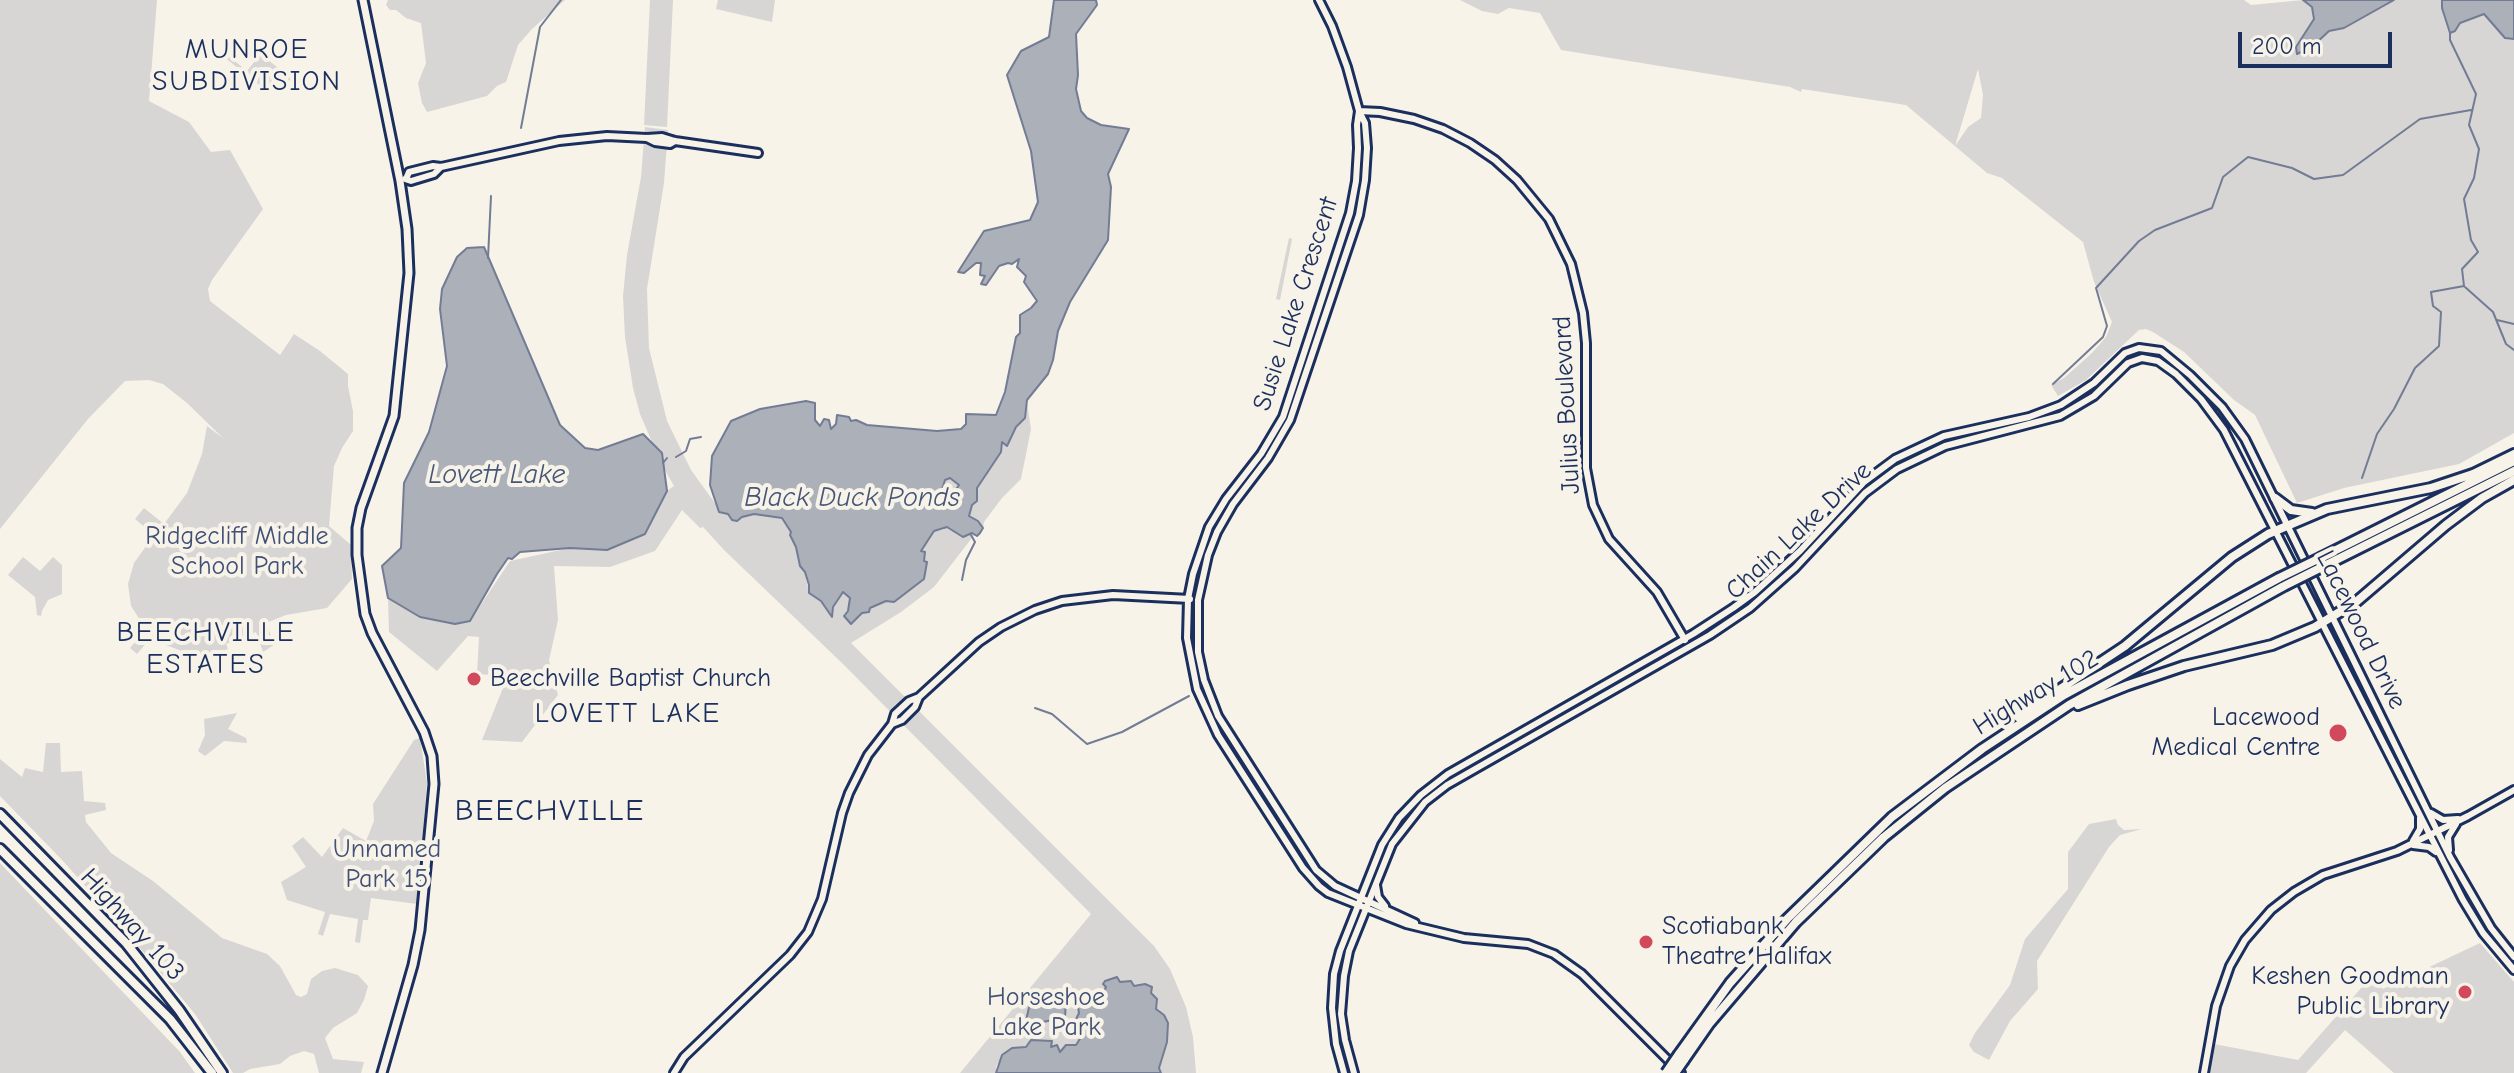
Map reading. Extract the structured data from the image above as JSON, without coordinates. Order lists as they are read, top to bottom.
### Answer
{
  "streets": {
    "highway": ["Highway 102", "Highway 103"],
    "street": [
      "Susie Lake Crescent",
      "Julius Boulevard",
      "Chain Lake Drive",
      "Lacewood Drive"
    ]
  },
  "crossings": [
    ["Susie Lake Crescent", "Julius Boulevard"],
    ["Susie Lake Crescent", "Chain Lake Drive"],
    ["Julius Boulevard", "Chain Lake Drive"],
    ["Chain Lake Drive", "Lacewood Drive"]
  ],
  "districts": [
    "MUNROE SUBDIVISION",
    "BEECHVILLE ESTATES",
    "LOVETT LAKE",
    "BEECHVILLE"
  ],
  "water": ["Lovett Lake", "Black Duck Ponds"],
  "parks": ["Ridgecliff Middle School Park", "Unnamed Park 15", "Horseshoe Lake Park"],
  "places": [
    "Beechville Baptist Church",
    "Lacewood Medical Centre",
    "Scotiabank Theatre Halifax",
    "Keshen Goodman Public Library"
  ],
  "scale_bar": "200 m"
}
